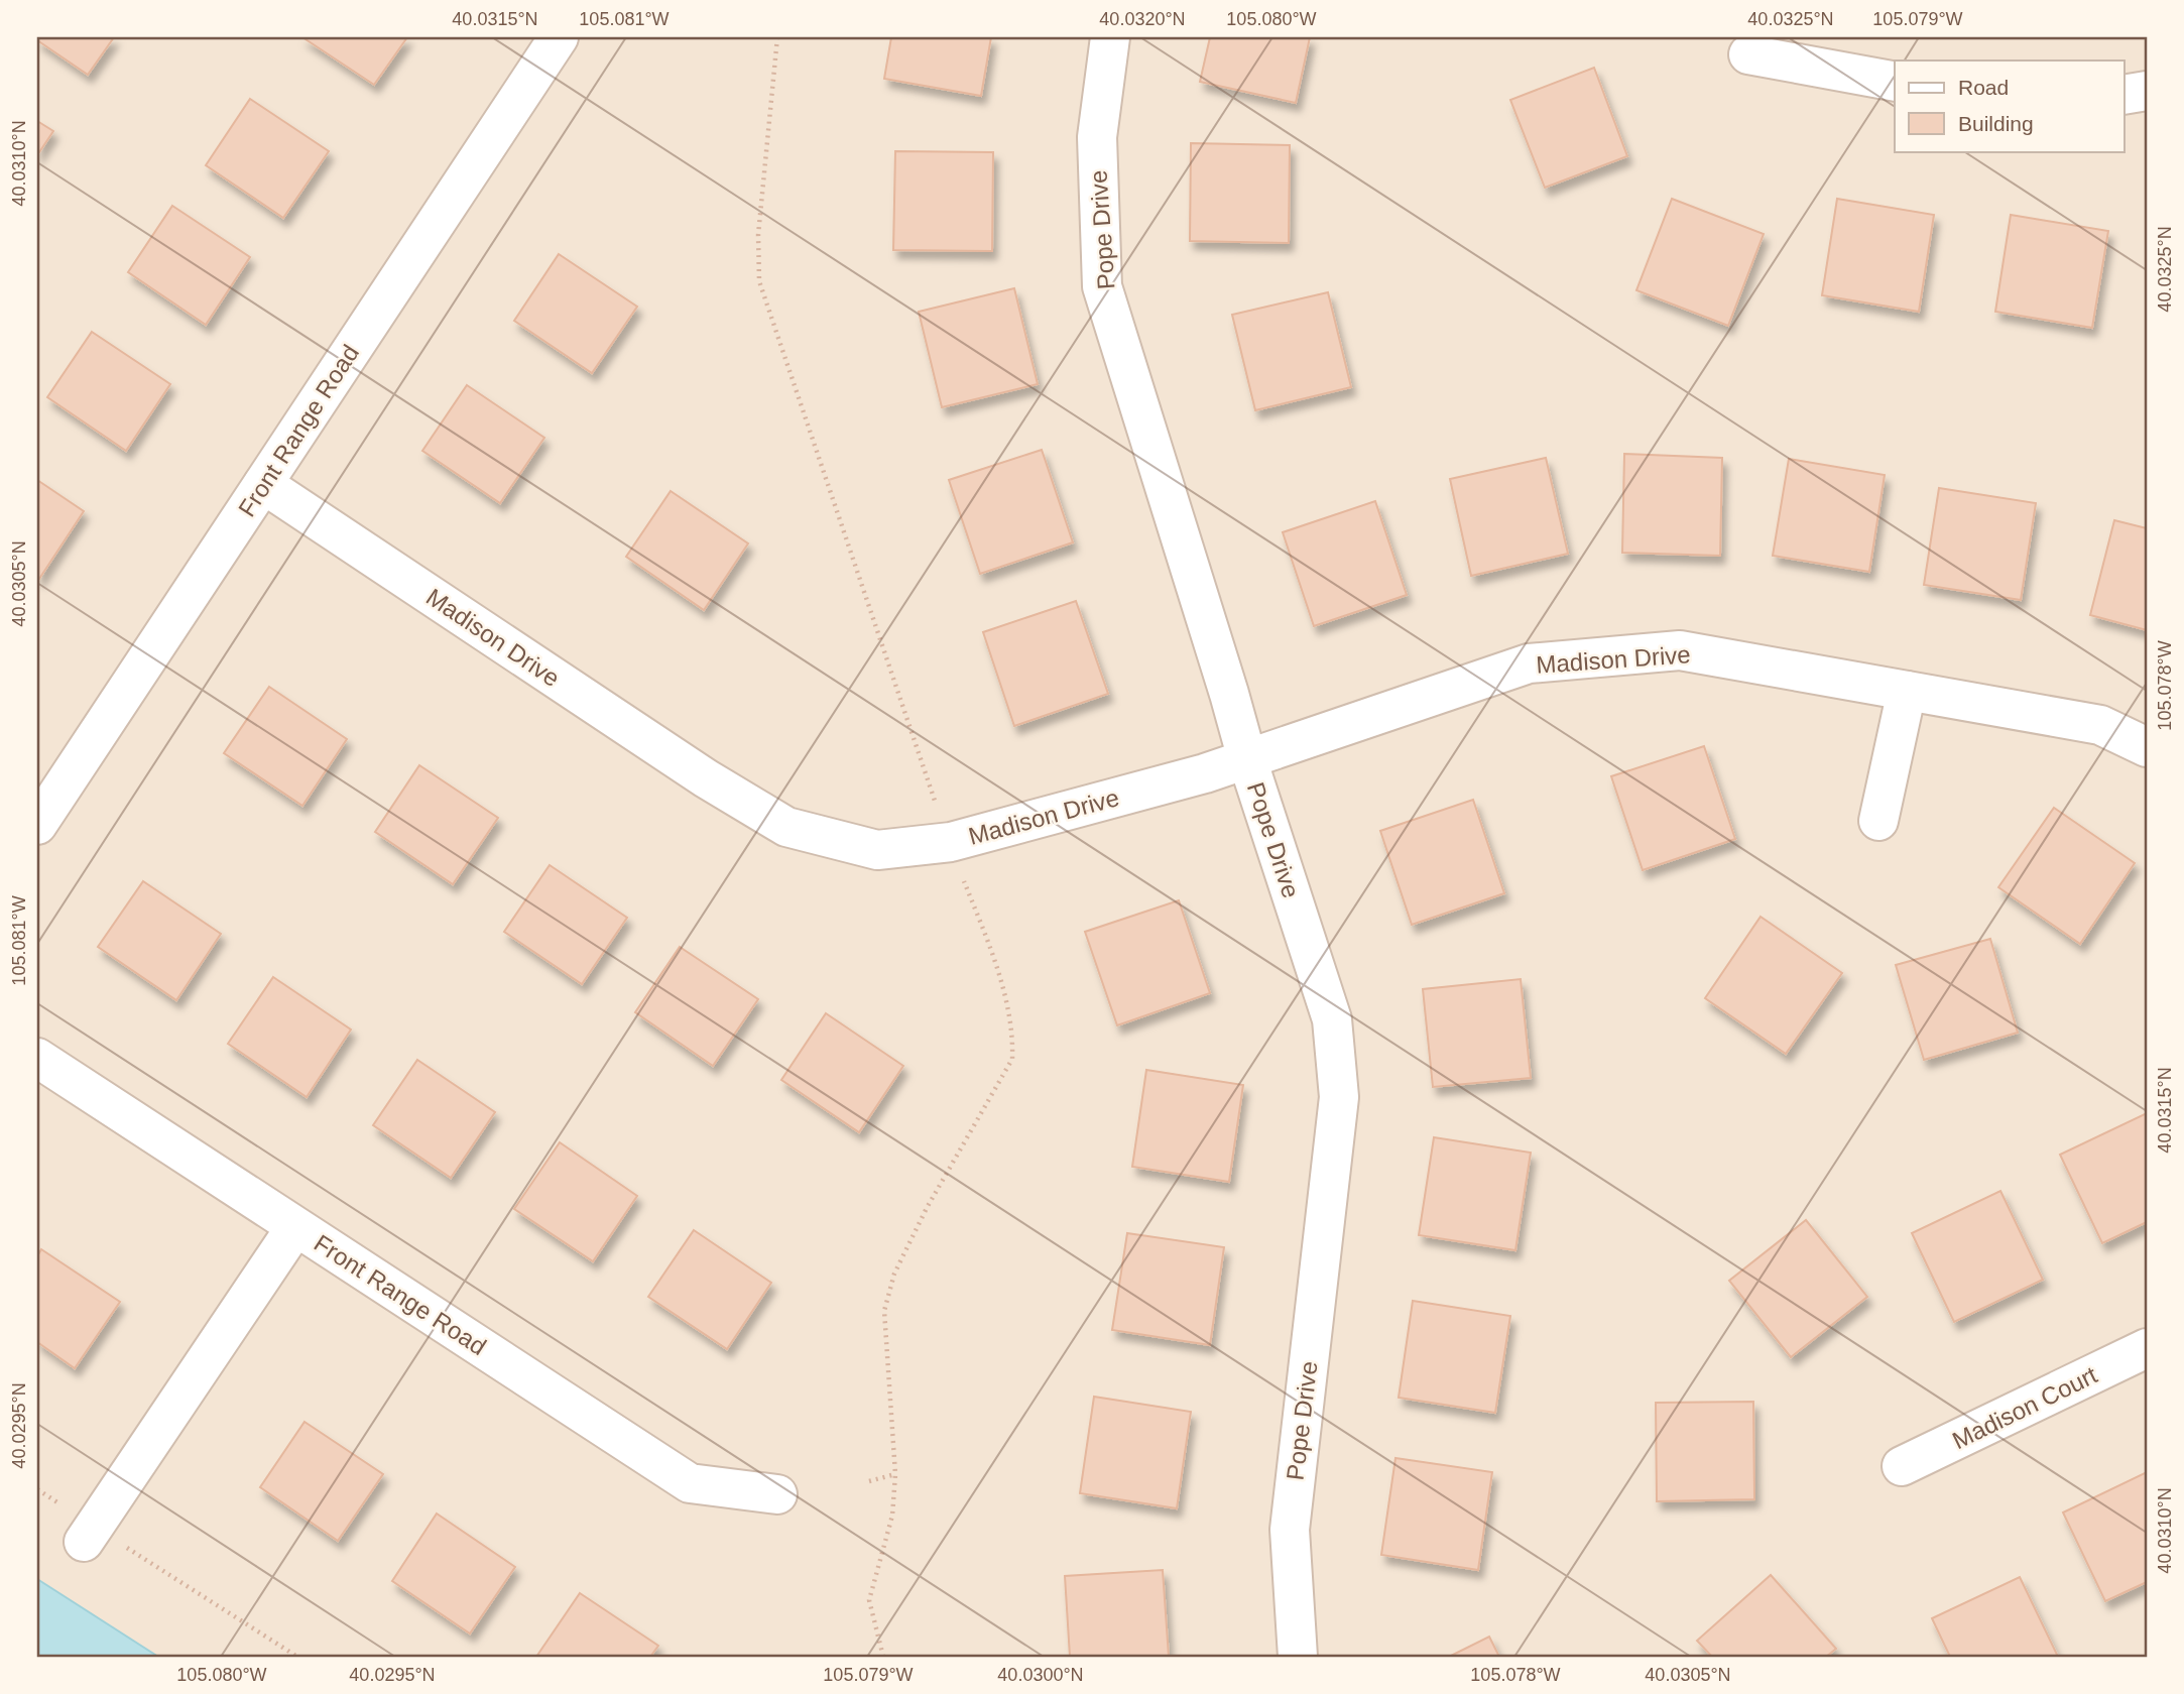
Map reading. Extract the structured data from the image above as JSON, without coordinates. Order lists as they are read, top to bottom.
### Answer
{
  "streets": {
    "street": [
      "Pope Drive",
      "Front Range Road",
      "Madison Drive",
      "Madison Court"
    ]
  },
  "crossings": [
    ["Pope Drive", "Madison Drive"],
    ["Front Range Road", "Madison Drive"]
  ],
  "legend": ["Road", "Building"],
  "coordinates": [
    "40.0315°N",
    "105.081°W",
    "40.0320°N",
    "105.080°W",
    "40.0325°N",
    "105.079°W",
    "40.0310°N",
    "40.0305°N",
    "105.078°W",
    "40.0295°N",
    "40.0300°N"
  ]
}
